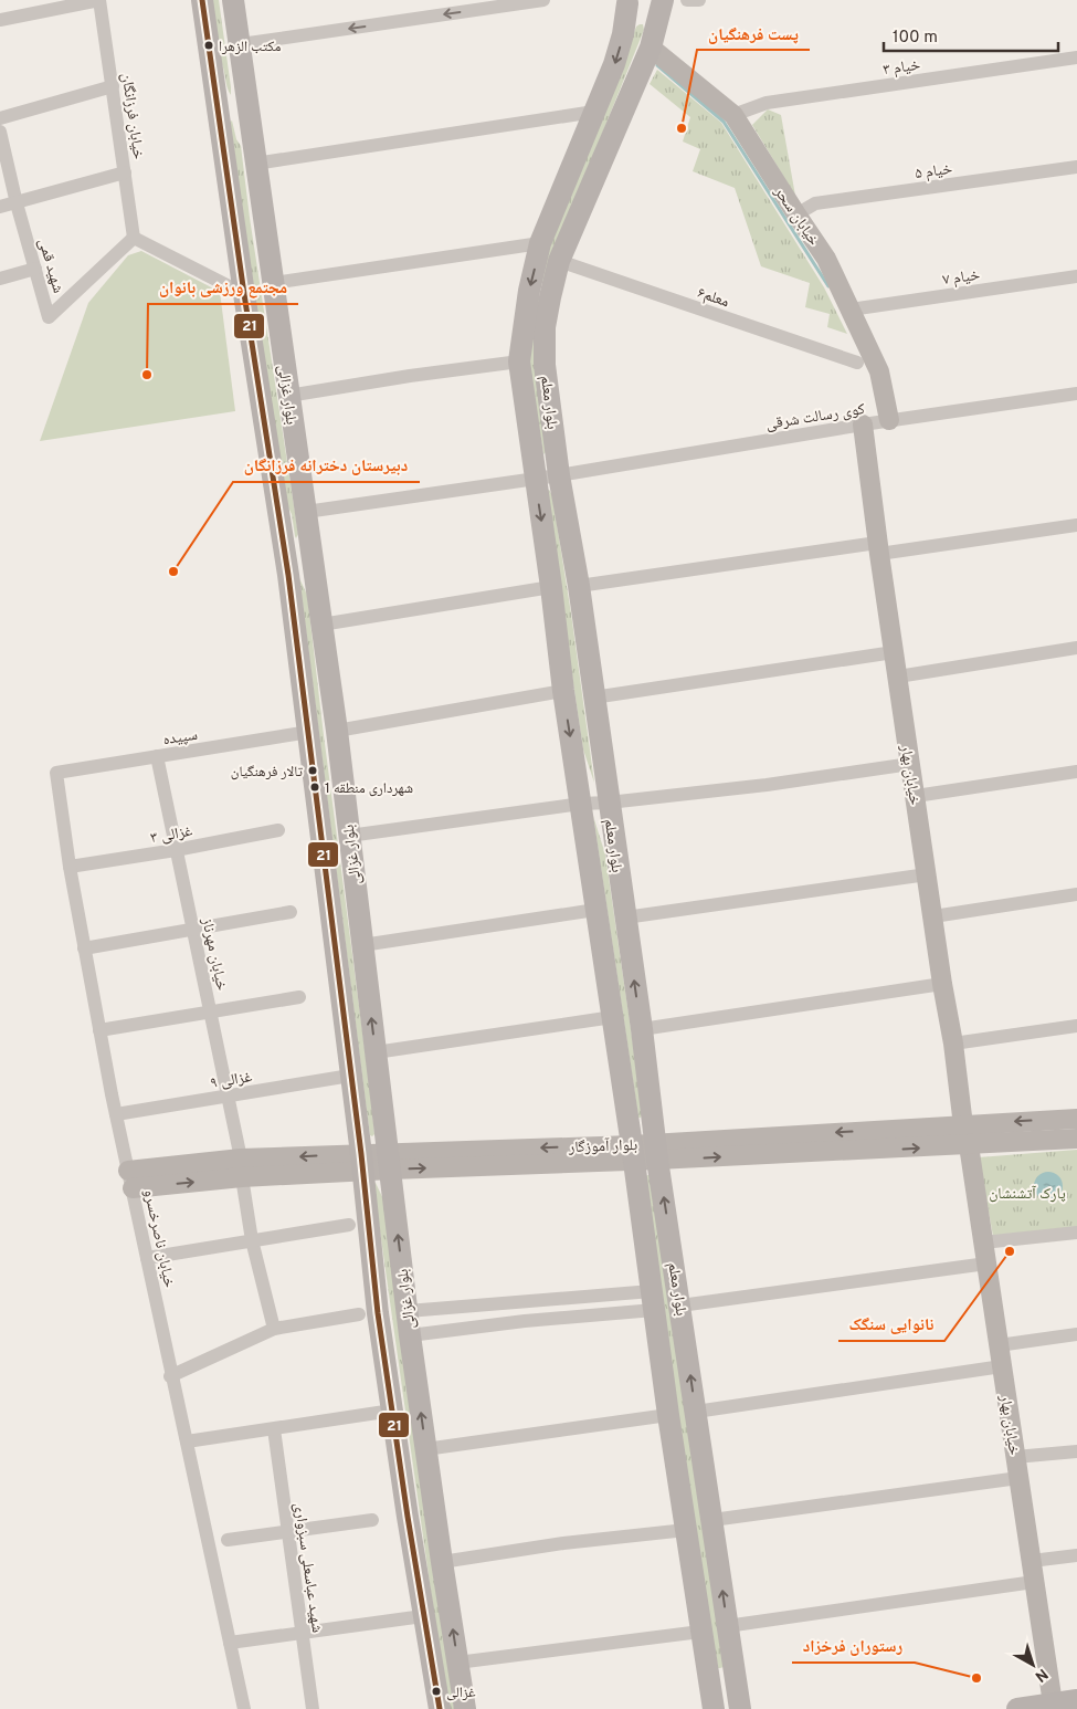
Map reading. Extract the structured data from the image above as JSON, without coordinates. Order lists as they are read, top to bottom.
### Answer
{
  "streets": {
    "main road": [
      "خیابان سحر",
      "بلوار غزالی",
      "بلوار معلم",
      "خیابان بهار",
      "بلوار آموزگار"
    ],
    "street": [
      "خیام ۳",
      "خیابان فرزانگان",
      "خیام ۵",
      "شهید قمی",
      "خیام ۷",
      "معلم۶",
      "کوی رسالت شرقی",
      "سپیده",
      "غزالی ۳",
      "خیابان مهرناز",
      "غزالی ۹",
      "خیابان ناصرخسرو",
      "شهید عباسعلی سبزواری"
    ]
  },
  "crossings": [
    ["خیام ۳", "خیابان سحر"],
    ["خیابان فرزانگان", "شهید قمی"],
    ["خیام ۵", "خیابان سحر"],
    ["خیابان سحر", "خیام ۷"],
    ["خیابان سحر", "بلوار معلم"],
    ["خیابان سحر", "کوی رسالت شرقی"],
    ["معلم۶", "بلوار معلم"],
    ["بلوار غزالی", "کوی رسالت شرقی"],
    ["بلوار غزالی", "سپیده"],
    ["بلوار غزالی", "غزالی ۹"],
    ["بلوار غزالی", "بلوار آموزگار"],
    ["بلوار معلم", "کوی رسالت شرقی"],
    ["بلوار معلم", "بلوار آموزگار"],
    ["کوی رسالت شرقی", "خیابان بهار"],
    ["سپیده", "خیابان مهرناز"],
    ["سپیده", "خیابان ناصرخسرو"],
    ["خیابان بهار", "بلوار آموزگار"],
    ["غزالی ۳", "خیابان مهرناز"],
    ["غزالی ۳", "خیابان ناصرخسرو"],
    ["خیابان مهرناز", "غزالی ۹"],
    ["خیابان مهرناز", "بلوار آموزگار"],
    ["غزالی ۹", "خیابان ناصرخسرو"],
    ["بلوار آموزگار", "خیابان ناصرخسرو"]
  ],
  "parks": ["پارک آتشنشان"],
  "places": [
    "مکتب الزهرا",
    "پست فرهنگیان",
    "مجتمع ورزشی بانوان",
    "دبیرستان دخترانه فرزانگان",
    "تالار فرهنگیان",
    "شهرداری منطقه 1",
    "نانوایی سنگک",
    "رستوران فرخزاد",
    "غزالی"
  ],
  "lines": ["transit line 21"],
  "scale_bar": "100 m",
  "north": "bottom right"
}
